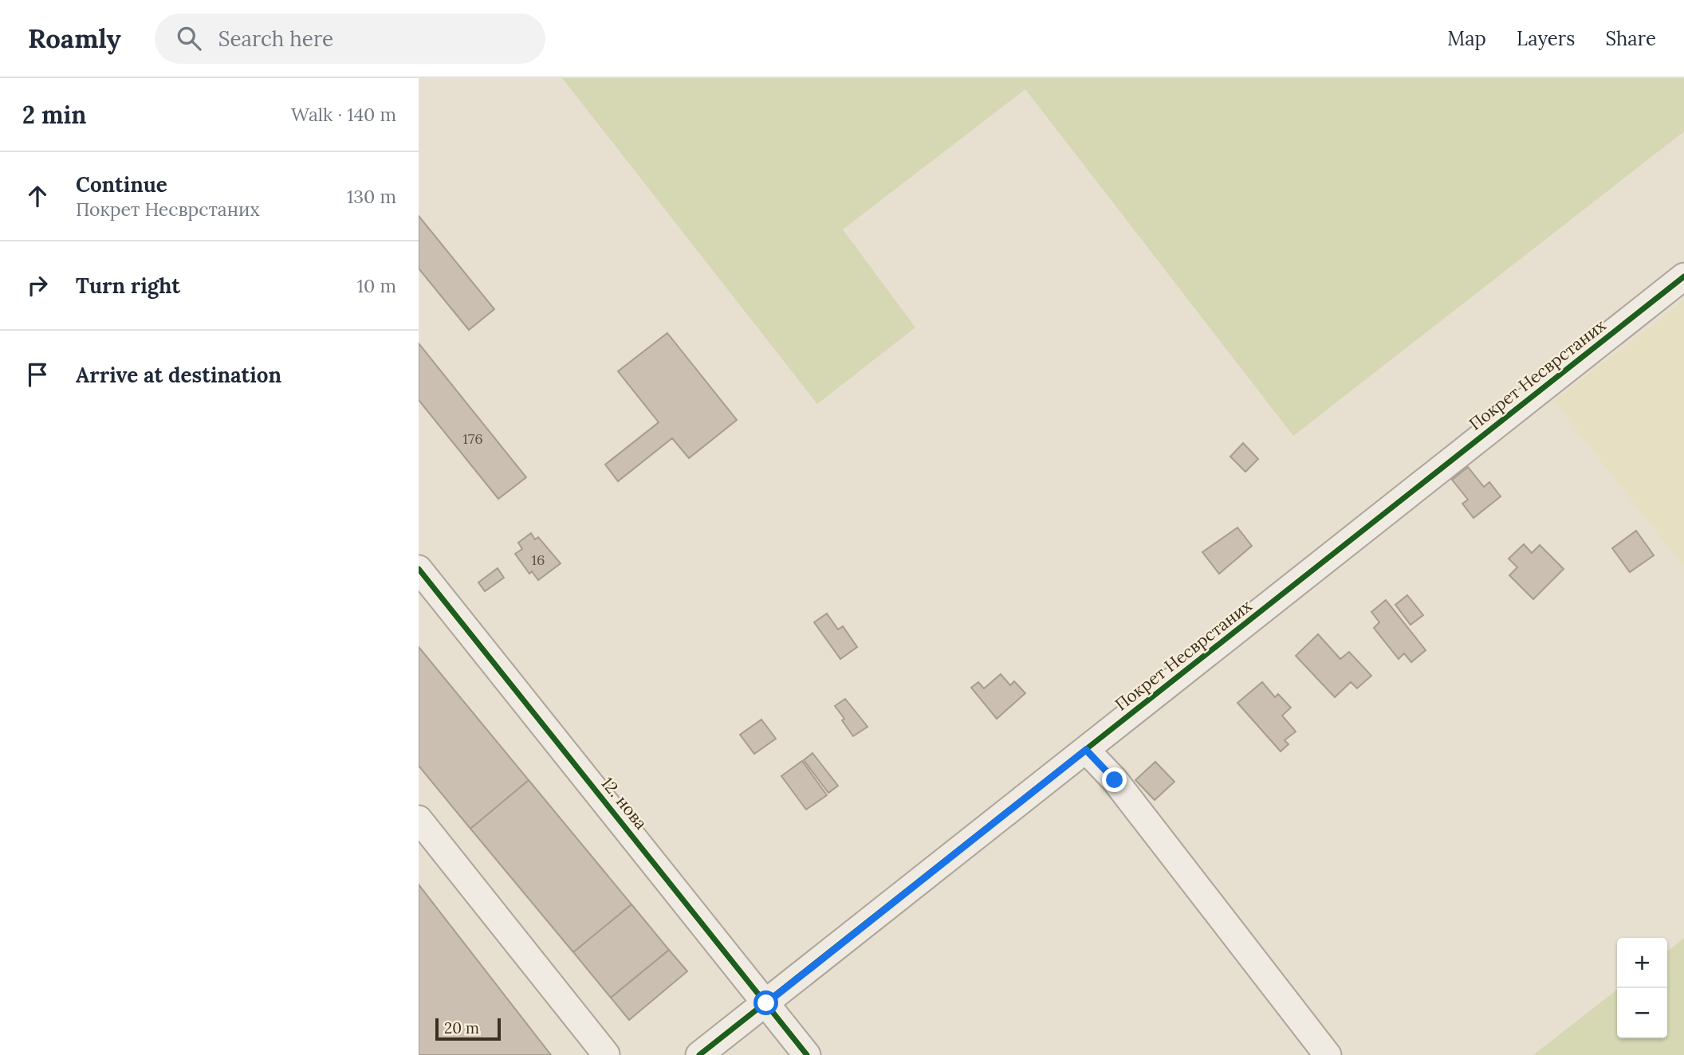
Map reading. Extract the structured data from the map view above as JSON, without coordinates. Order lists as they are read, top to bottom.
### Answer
{
  "streets": {
    "street": ["Покрет Несврстаних", "12. нова"]
  },
  "crossings": [
    ["Покрет Несврстаних", "12. нова"]
  ],
  "house_numbers": ["176", "16"],
  "scale_bar": "20 m",
  "page": {
    "header": "Roamly",
    "search": "Search here",
    "nav": ["Map", "Layers", "Share"],
    "heading": ["2 min", "Walk · 140 m"],
    "list": [
      ["Continue", "Покрет Несврстаних", "130 m"],
      ["Turn right", "10 m"],
      "Arrive at destination"
    ],
    "map_buttons": ["+", "−"],
    "scale": "20 m"
  }
}
